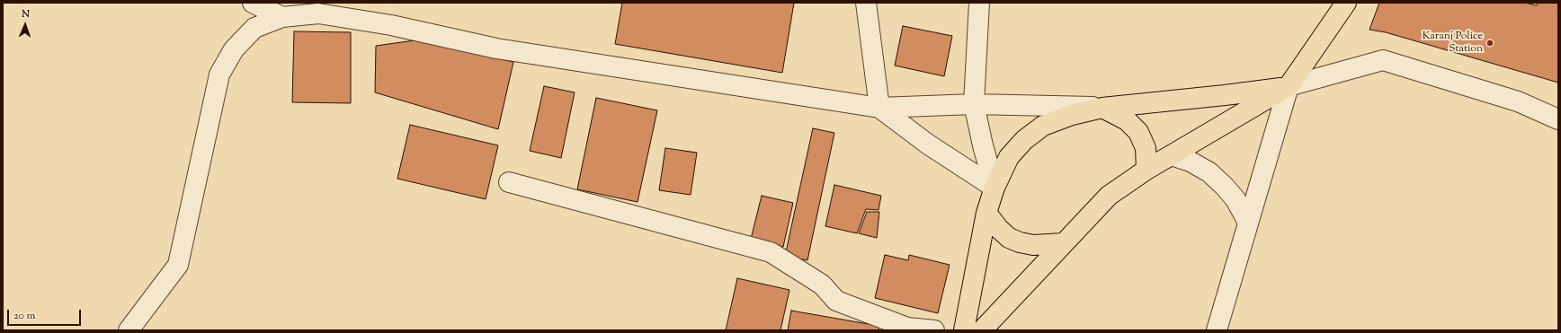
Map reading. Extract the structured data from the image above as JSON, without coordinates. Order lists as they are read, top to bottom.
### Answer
{
  "places": ["Karanj Police Station"],
  "scale_bar": "20 m",
  "north": "top"
}
